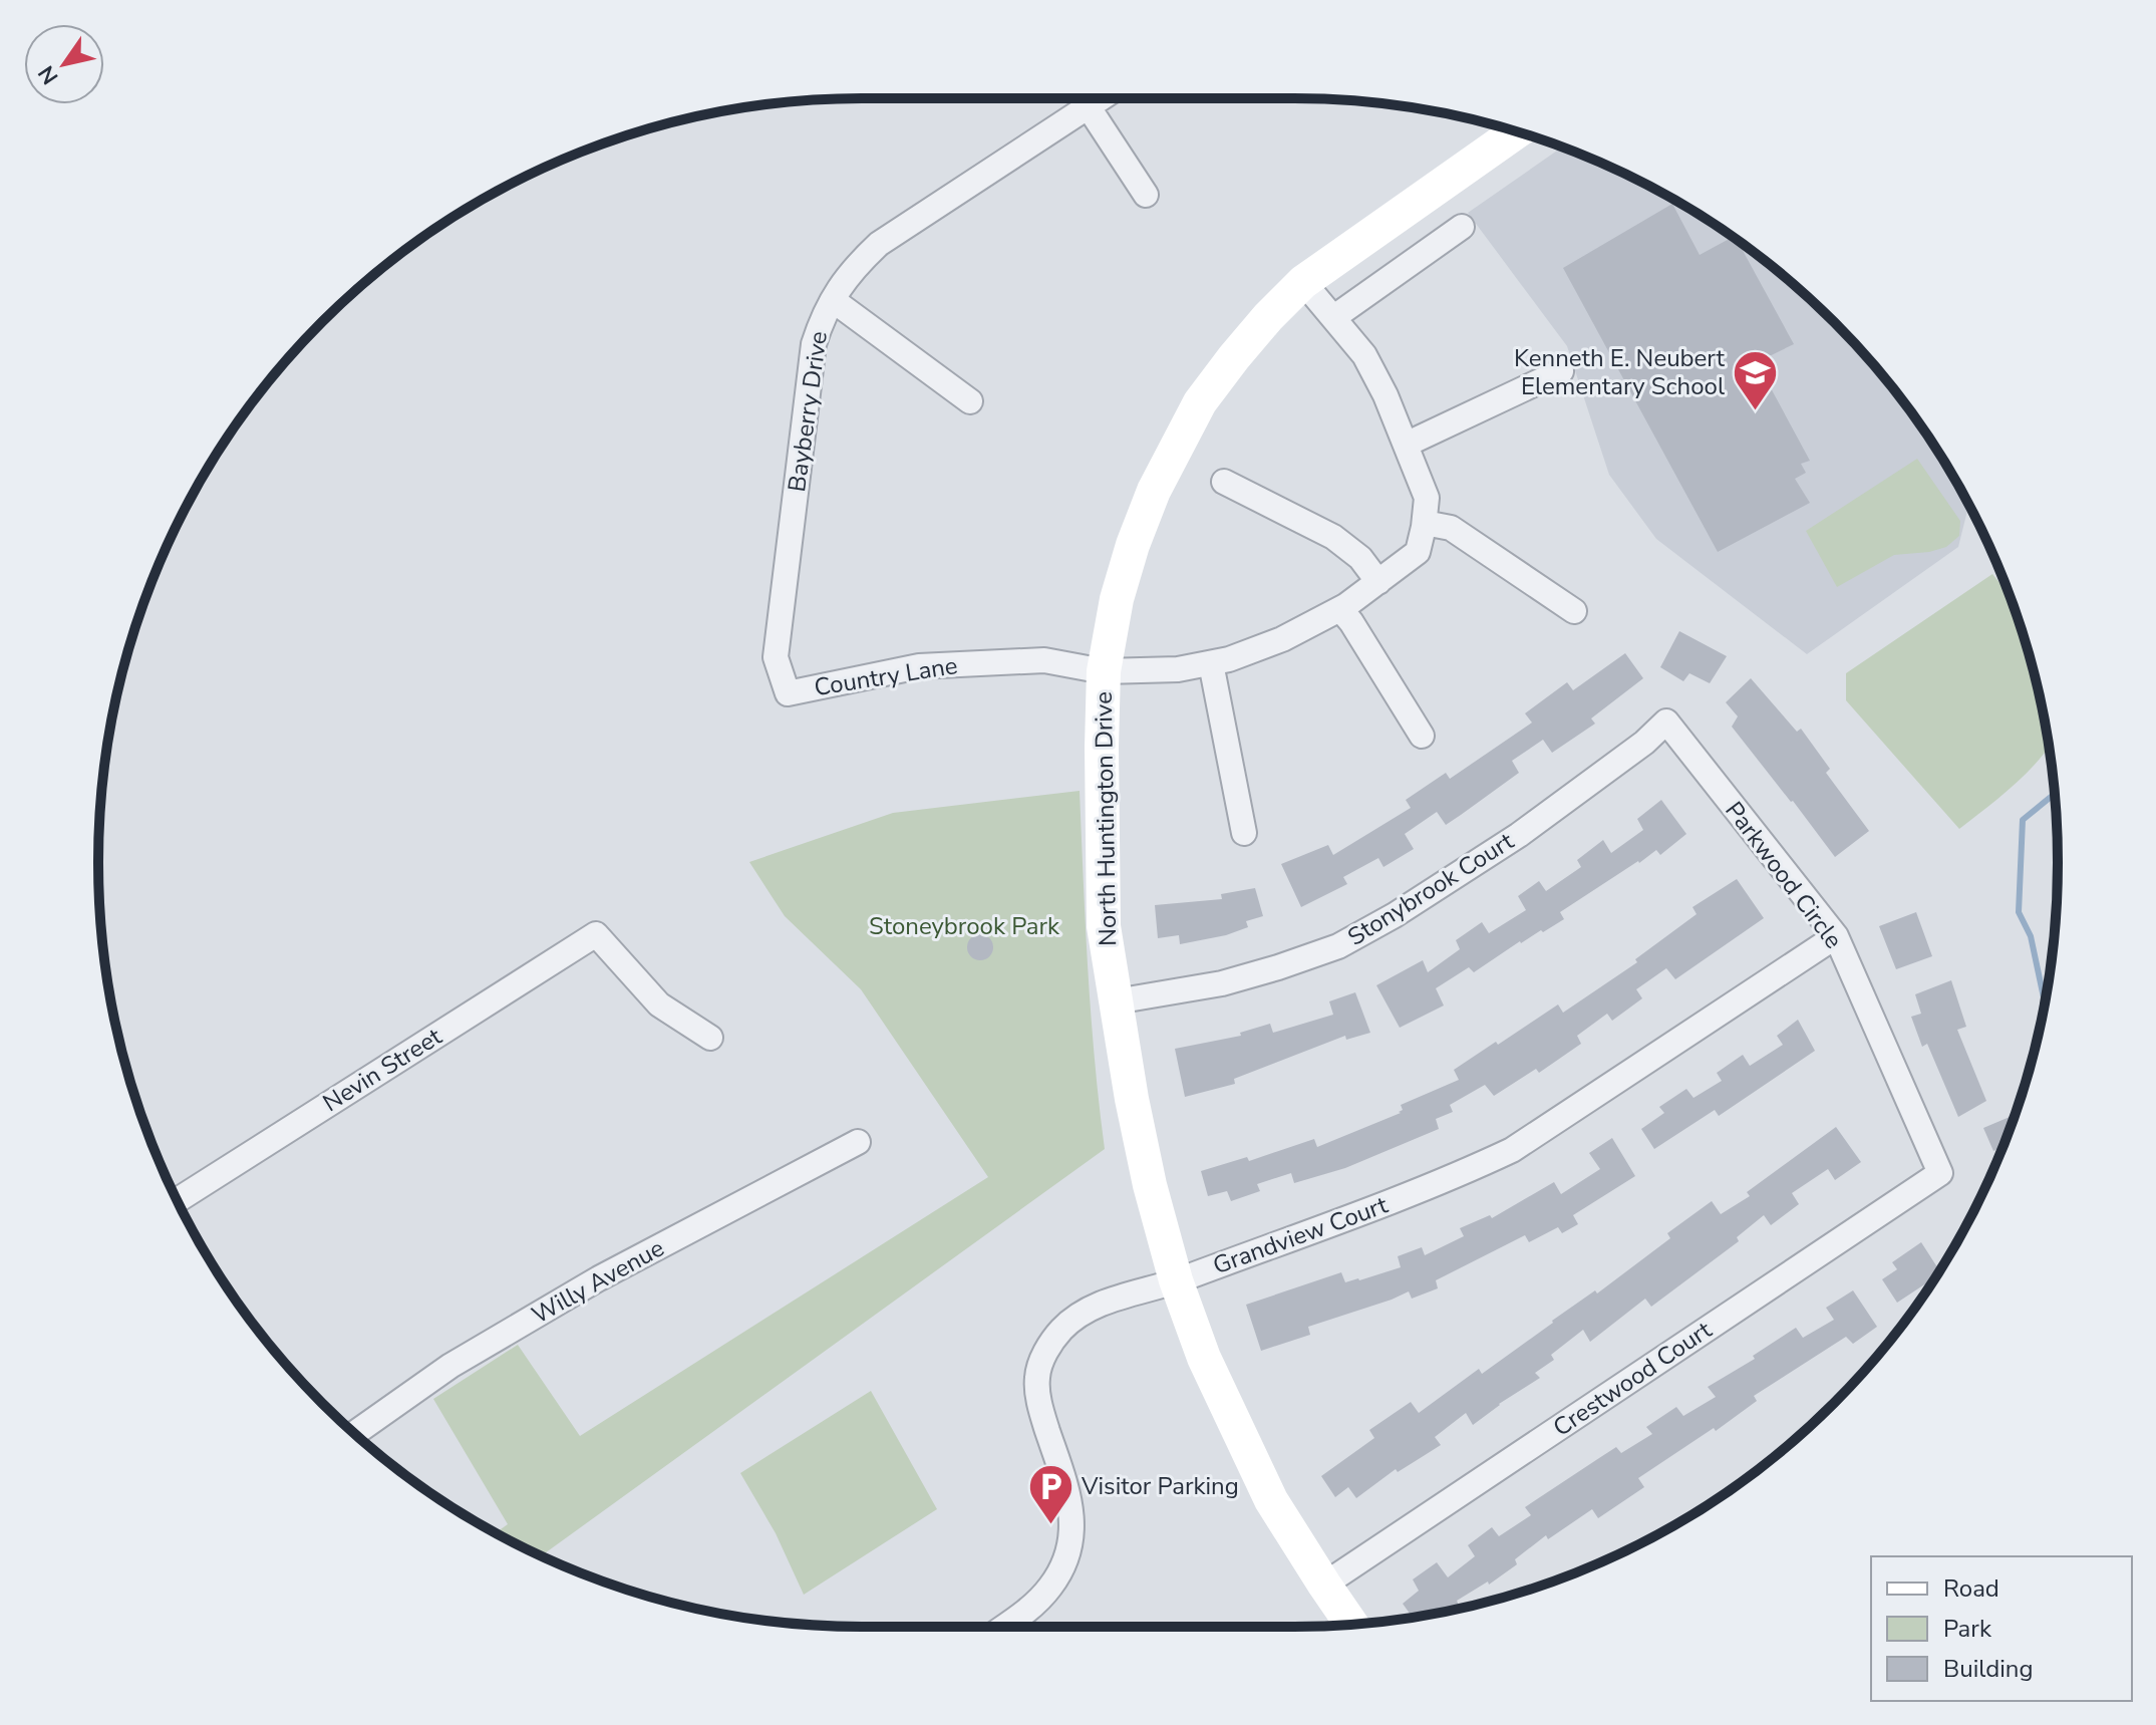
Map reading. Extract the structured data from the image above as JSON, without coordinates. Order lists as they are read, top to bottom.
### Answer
{
  "streets": {
    "street": [
      "Bayberry Drive",
      "Country Lane",
      "North Huntington Drive",
      "Parkwood Circle",
      "Stonybrook Court",
      "Nevin Street",
      "Grandview Court",
      "Willy Avenue",
      "Crestwood Court"
    ]
  },
  "crossings": [
    ["Bayberry Drive", "Country Lane"],
    ["Country Lane", "North Huntington Drive"],
    ["North Huntington Drive", "Stonybrook Court"],
    ["North Huntington Drive", "Grandview Court"],
    ["North Huntington Drive", "Crestwood Court"],
    ["Parkwood Circle", "Stonybrook Court"],
    ["Parkwood Circle", "Grandview Court"],
    ["Parkwood Circle", "Crestwood Court"]
  ],
  "parks": ["Stoneybrook Park"],
  "places": {
    "school or university": ["Kenneth E. Neubert Elementary School"],
    "parking": ["Visitor Parking"]
  },
  "legend": ["Road", "Park", "Building"],
  "north": "bottom left"
}
